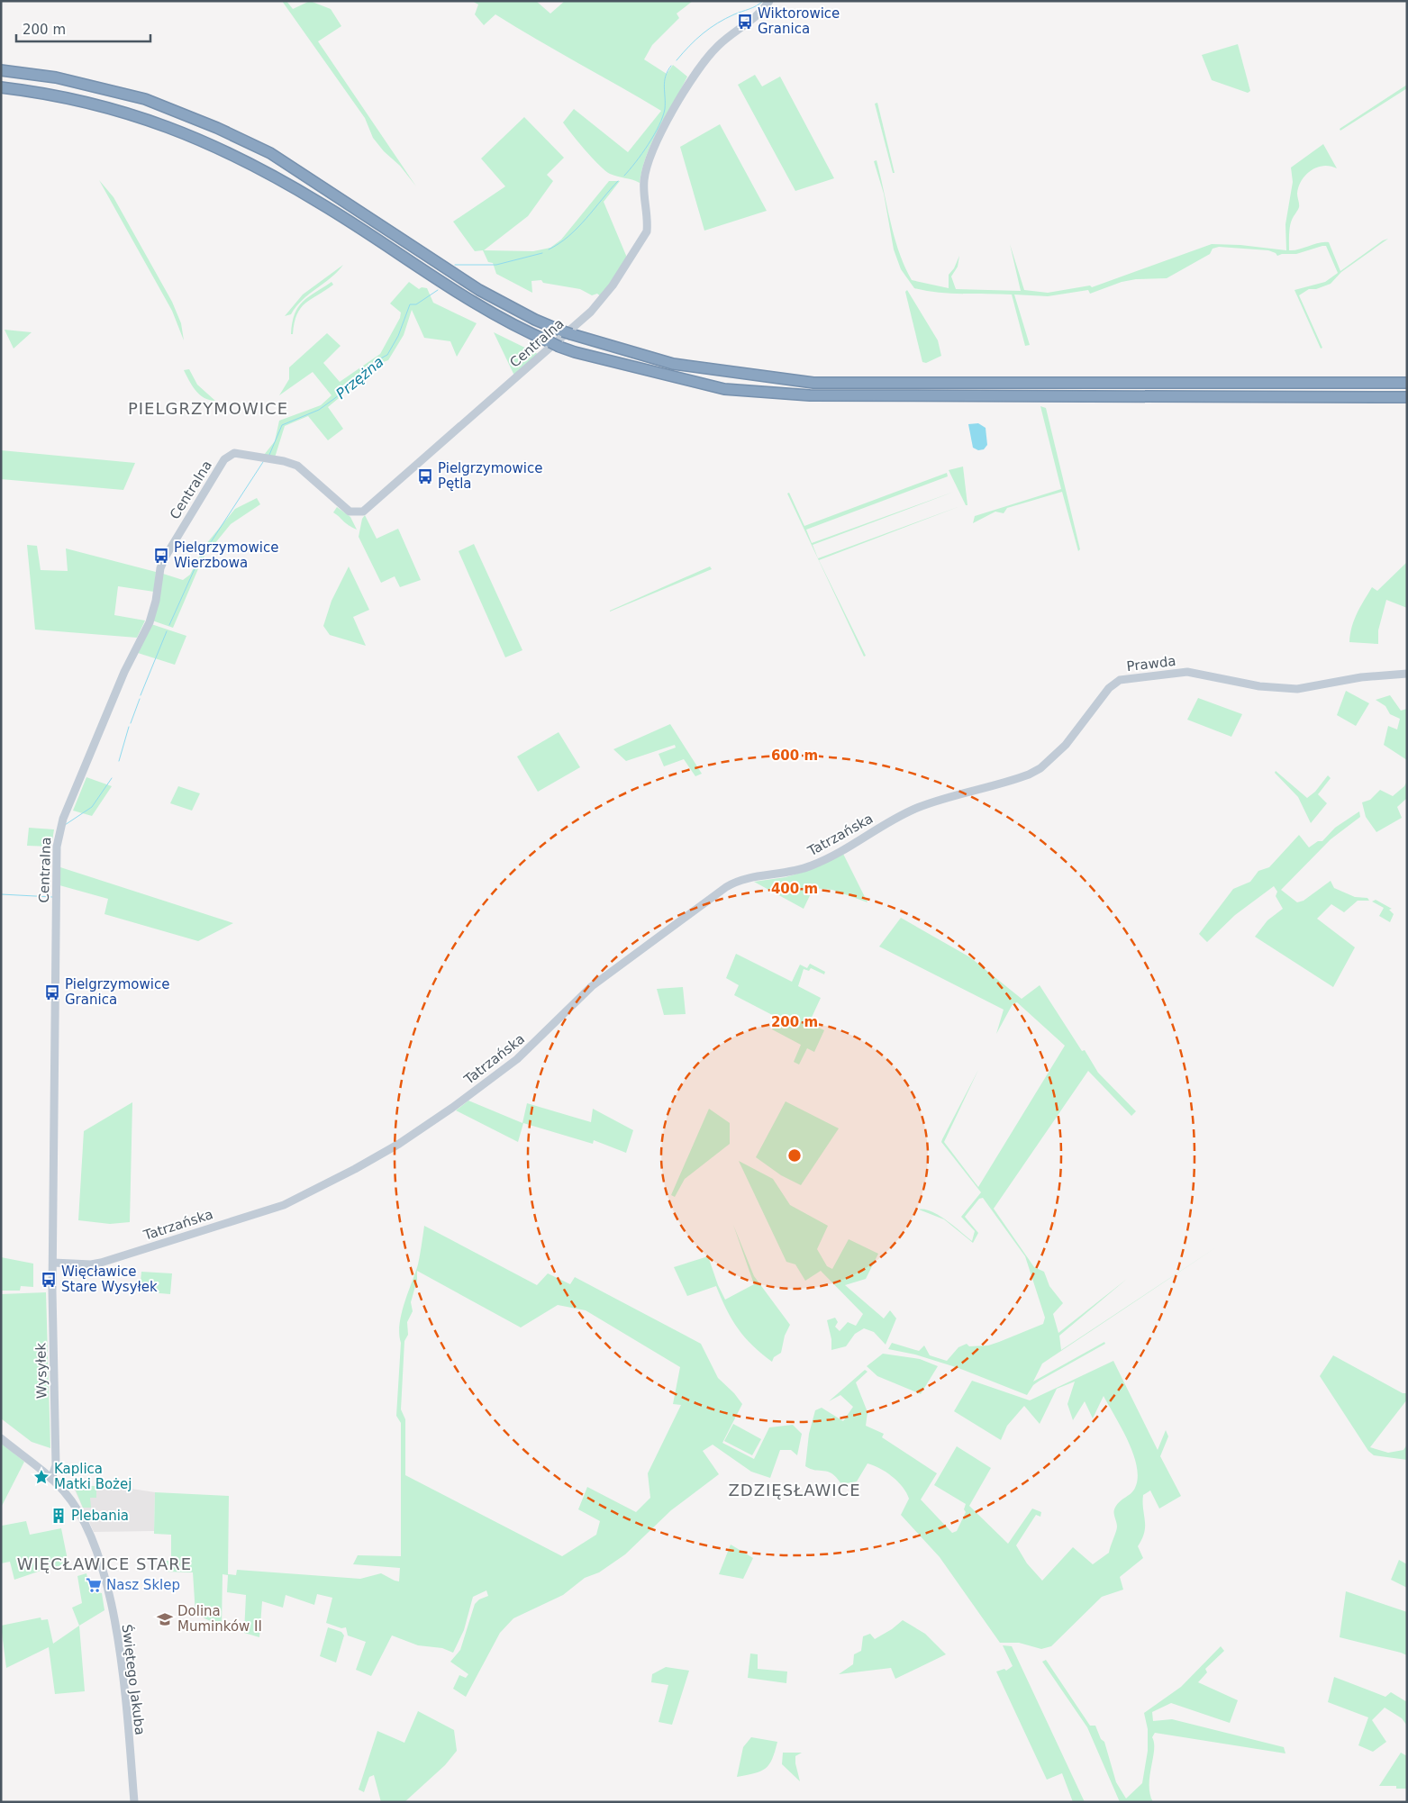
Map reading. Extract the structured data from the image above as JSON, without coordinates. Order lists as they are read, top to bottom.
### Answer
{
  "streets": {
    "street": [
      "Centralna",
      "Prawda",
      "Tatrzańska",
      "Wysyłek",
      "Świętego Jakuba"
    ]
  },
  "crossings": [
    ["Centralna", "Tatrzańska"],
    ["Centralna", "Wysyłek"],
    ["Prawda", "Tatrzańska"],
    ["Tatrzańska", "Wysyłek"],
    ["Wysyłek", "Świętego Jakuba"]
  ],
  "districts": ["PIELGRZYMOWICE", "ZDZIĘSŁAWICE", "WIĘCŁAWICE STARE"],
  "water": ["Przężna"],
  "places": {
    "bus stop": [
      "Wiktorowice Granica",
      "Pielgrzymowice Pętla",
      "Pielgrzymowice Wierzbowa",
      "Pielgrzymowice Granica",
      "Więcławice Stare Wysyłek"
    ],
    "place": ["Kaplica Matki Bożej"],
    "building": ["Plebania"],
    "supermarket": ["Nasz Sklep"],
    "school or university": ["Dolina Muminków II"]
  },
  "scale_bar": "200 m",
  "rings": ["600 m", "400 m", "200 m"]
}
